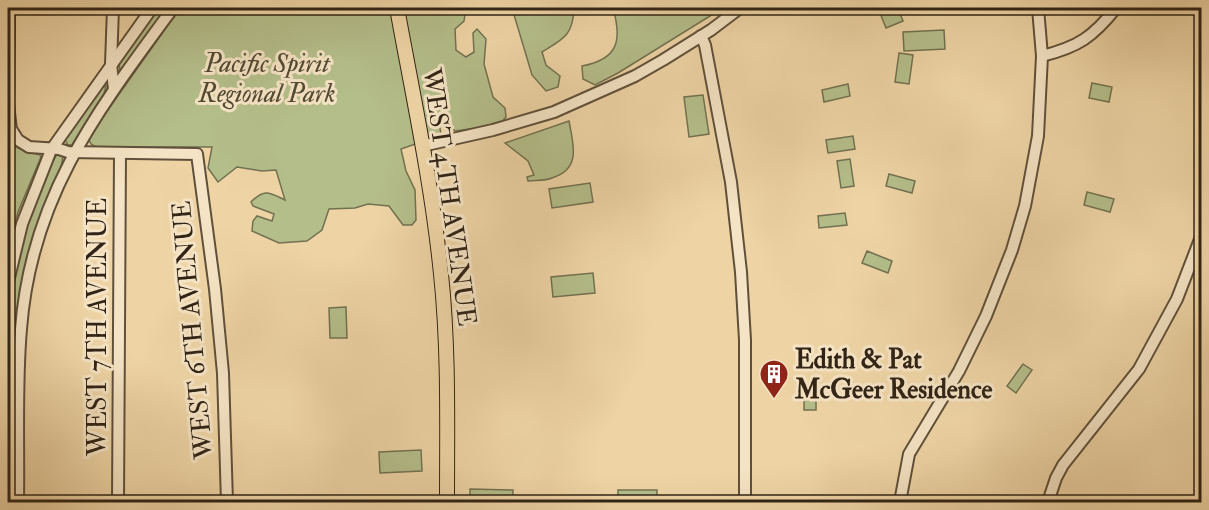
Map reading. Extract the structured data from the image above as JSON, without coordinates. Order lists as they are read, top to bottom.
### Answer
{
  "streets": {
    "main road": ["WEST 4TH AVENUE"],
    "street": ["WEST 7TH AVENUE", "WEST 6TH AVENUE"]
  },
  "crossings": [
    ["WEST 7TH AVENUE", "WEST 6TH AVENUE"]
  ],
  "parks": ["Pacific Spirit Regional Park"],
  "places": {
    "building": ["Edith & Pat McGeer Residence"]
  }
}
